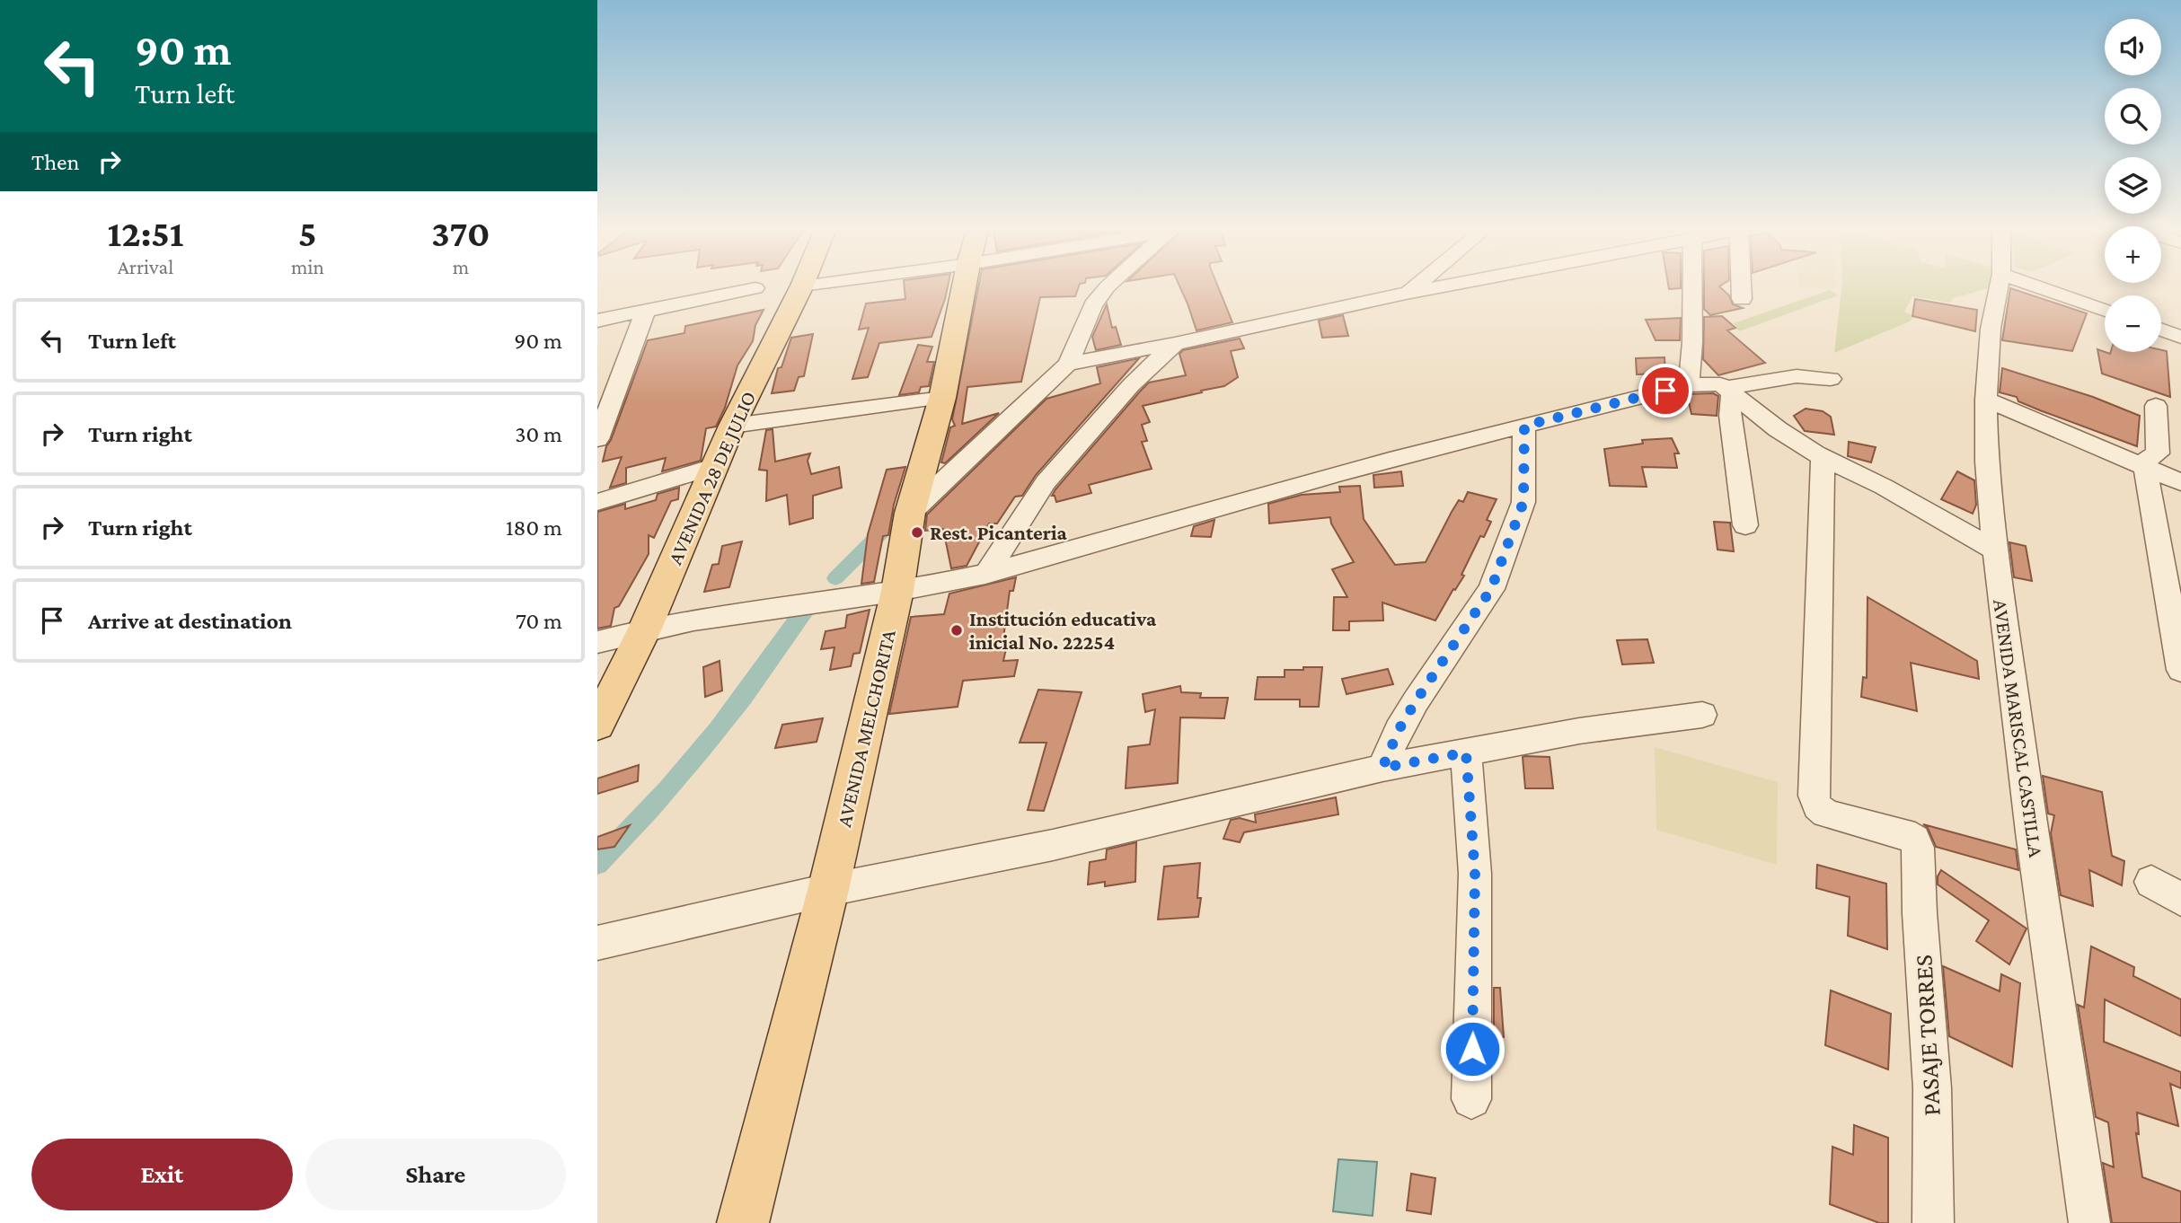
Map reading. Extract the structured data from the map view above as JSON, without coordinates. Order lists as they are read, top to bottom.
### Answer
{
  "streets": {
    "main road": ["AVENIDA 28 DE JULIO", "AVENIDA MELCHORITA"],
    "street": ["AVENIDA MARISCAL CASTILLA", "PASAJE TORRES"]
  },
  "places": ["Rest. Picanteria", "Institución educativa inicial No. 22254"],
  "page": {
    "turn": ["90 m", "Turn left"],
    "map_buttons": ["+", "−"],
    "then": "Then",
    "eta": [
      "12:51",
      "Arrival",
      "5",
      "min",
      "370",
      "m"
    ],
    "list": [
      {
        "name": "Turn left",
        "value": "90 m"
      },
      {
        "name": "Turn right",
        "value": "30 m"
      },
      {
        "name": "Turn right",
        "value": "180 m"
      },
      {
        "name": "Arrive at destination",
        "value": "70 m"
      }
    ],
    "buttons": ["Exit", "Share"]
  }
}
